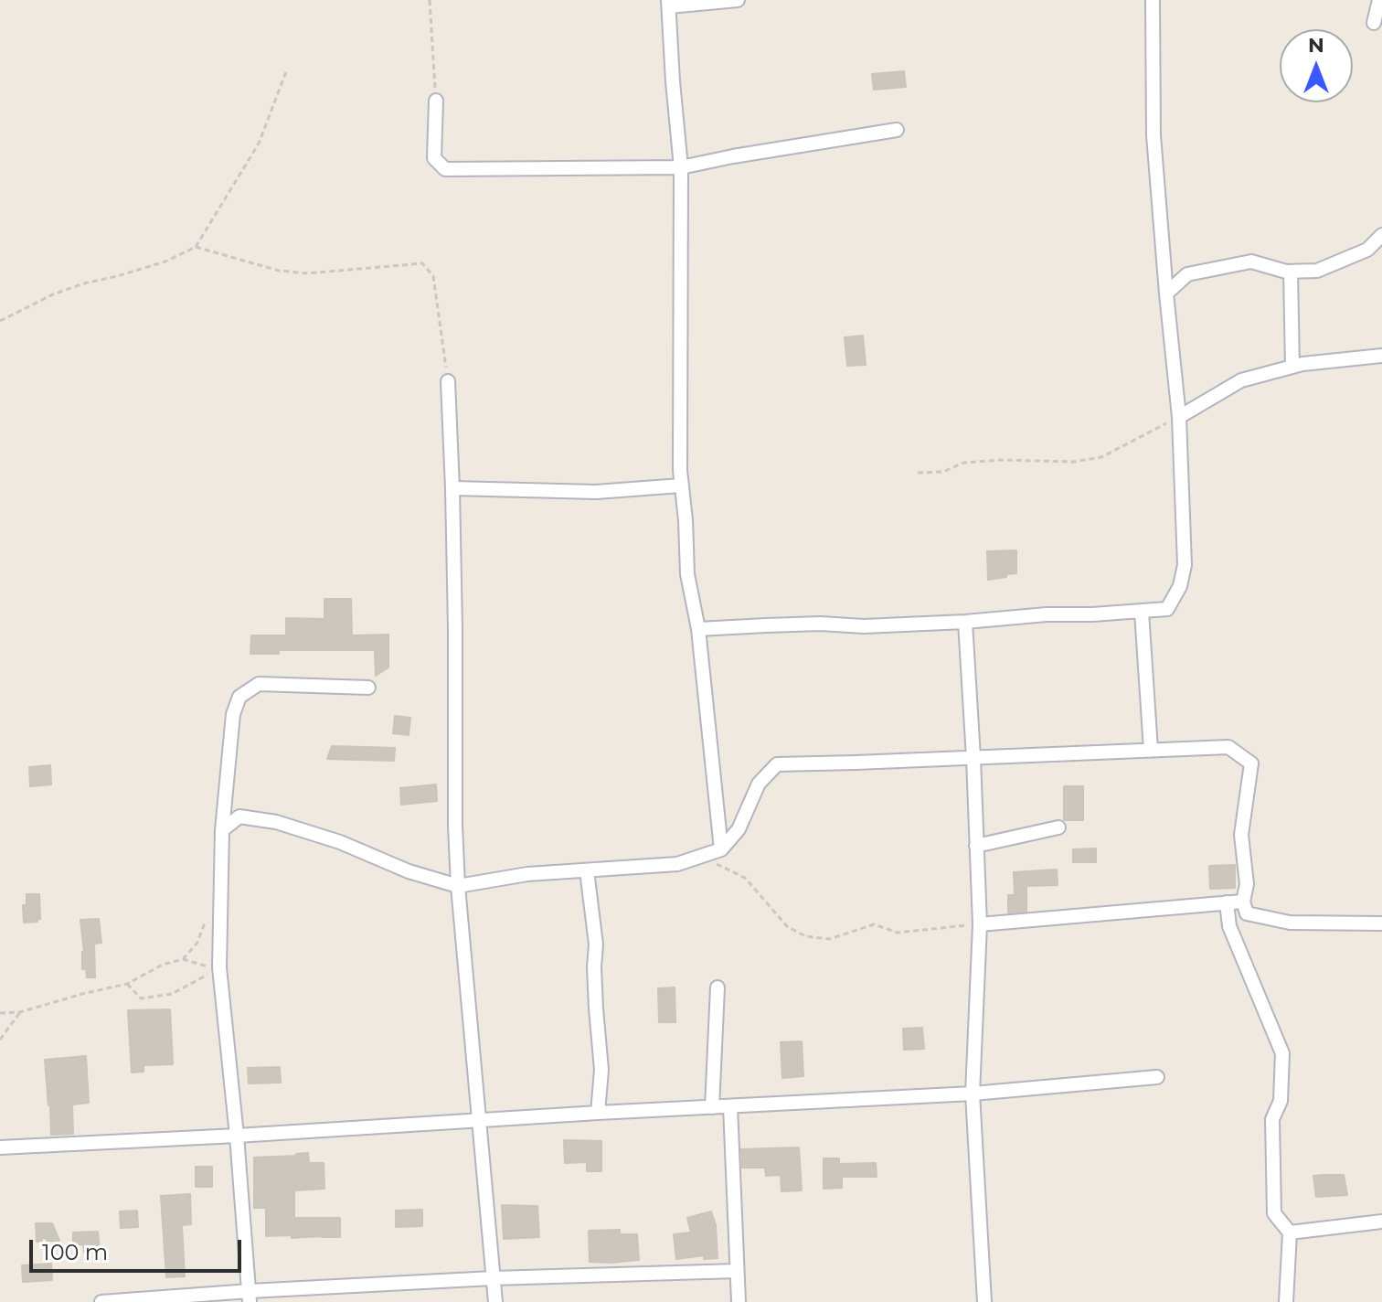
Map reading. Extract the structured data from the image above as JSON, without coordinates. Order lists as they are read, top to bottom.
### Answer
{
  "scale_bar": "100 m",
  "north": "top"
}
